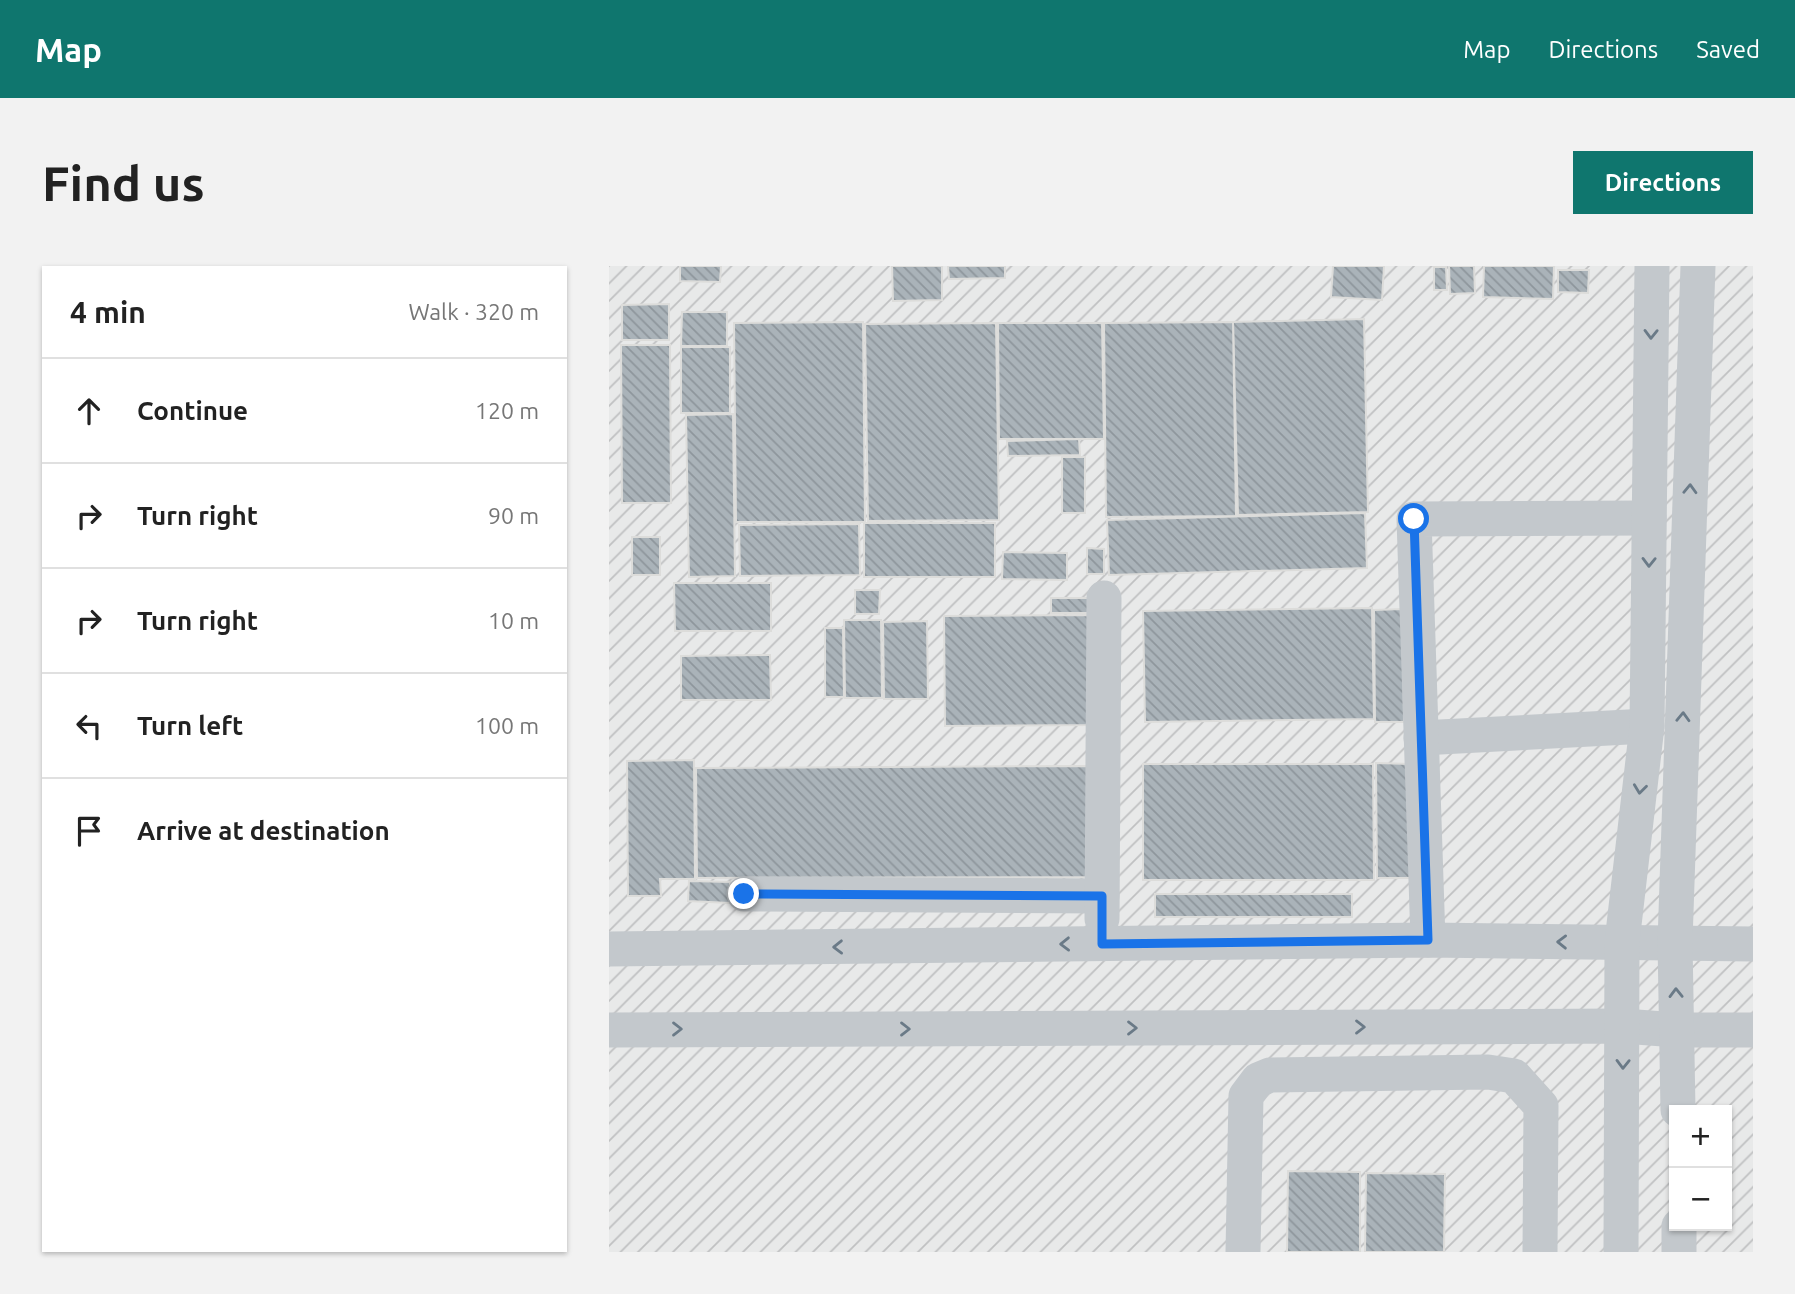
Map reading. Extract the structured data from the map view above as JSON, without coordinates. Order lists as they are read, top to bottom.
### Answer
{
  "page": {
    "header": "Map",
    "nav": ["Map", "Directions", "Saved"],
    "buttons": "Directions",
    "title": "Find us",
    "heading": ["4 min", "Walk · 320 m"],
    "list": [
      ["Continue", "120 m"],
      ["Turn right", "90 m"],
      ["Turn right", "10 m"],
      ["Turn left", "100 m"],
      "Arrive at destination"
    ],
    "map_buttons": ["+", "−"]
  }
}
